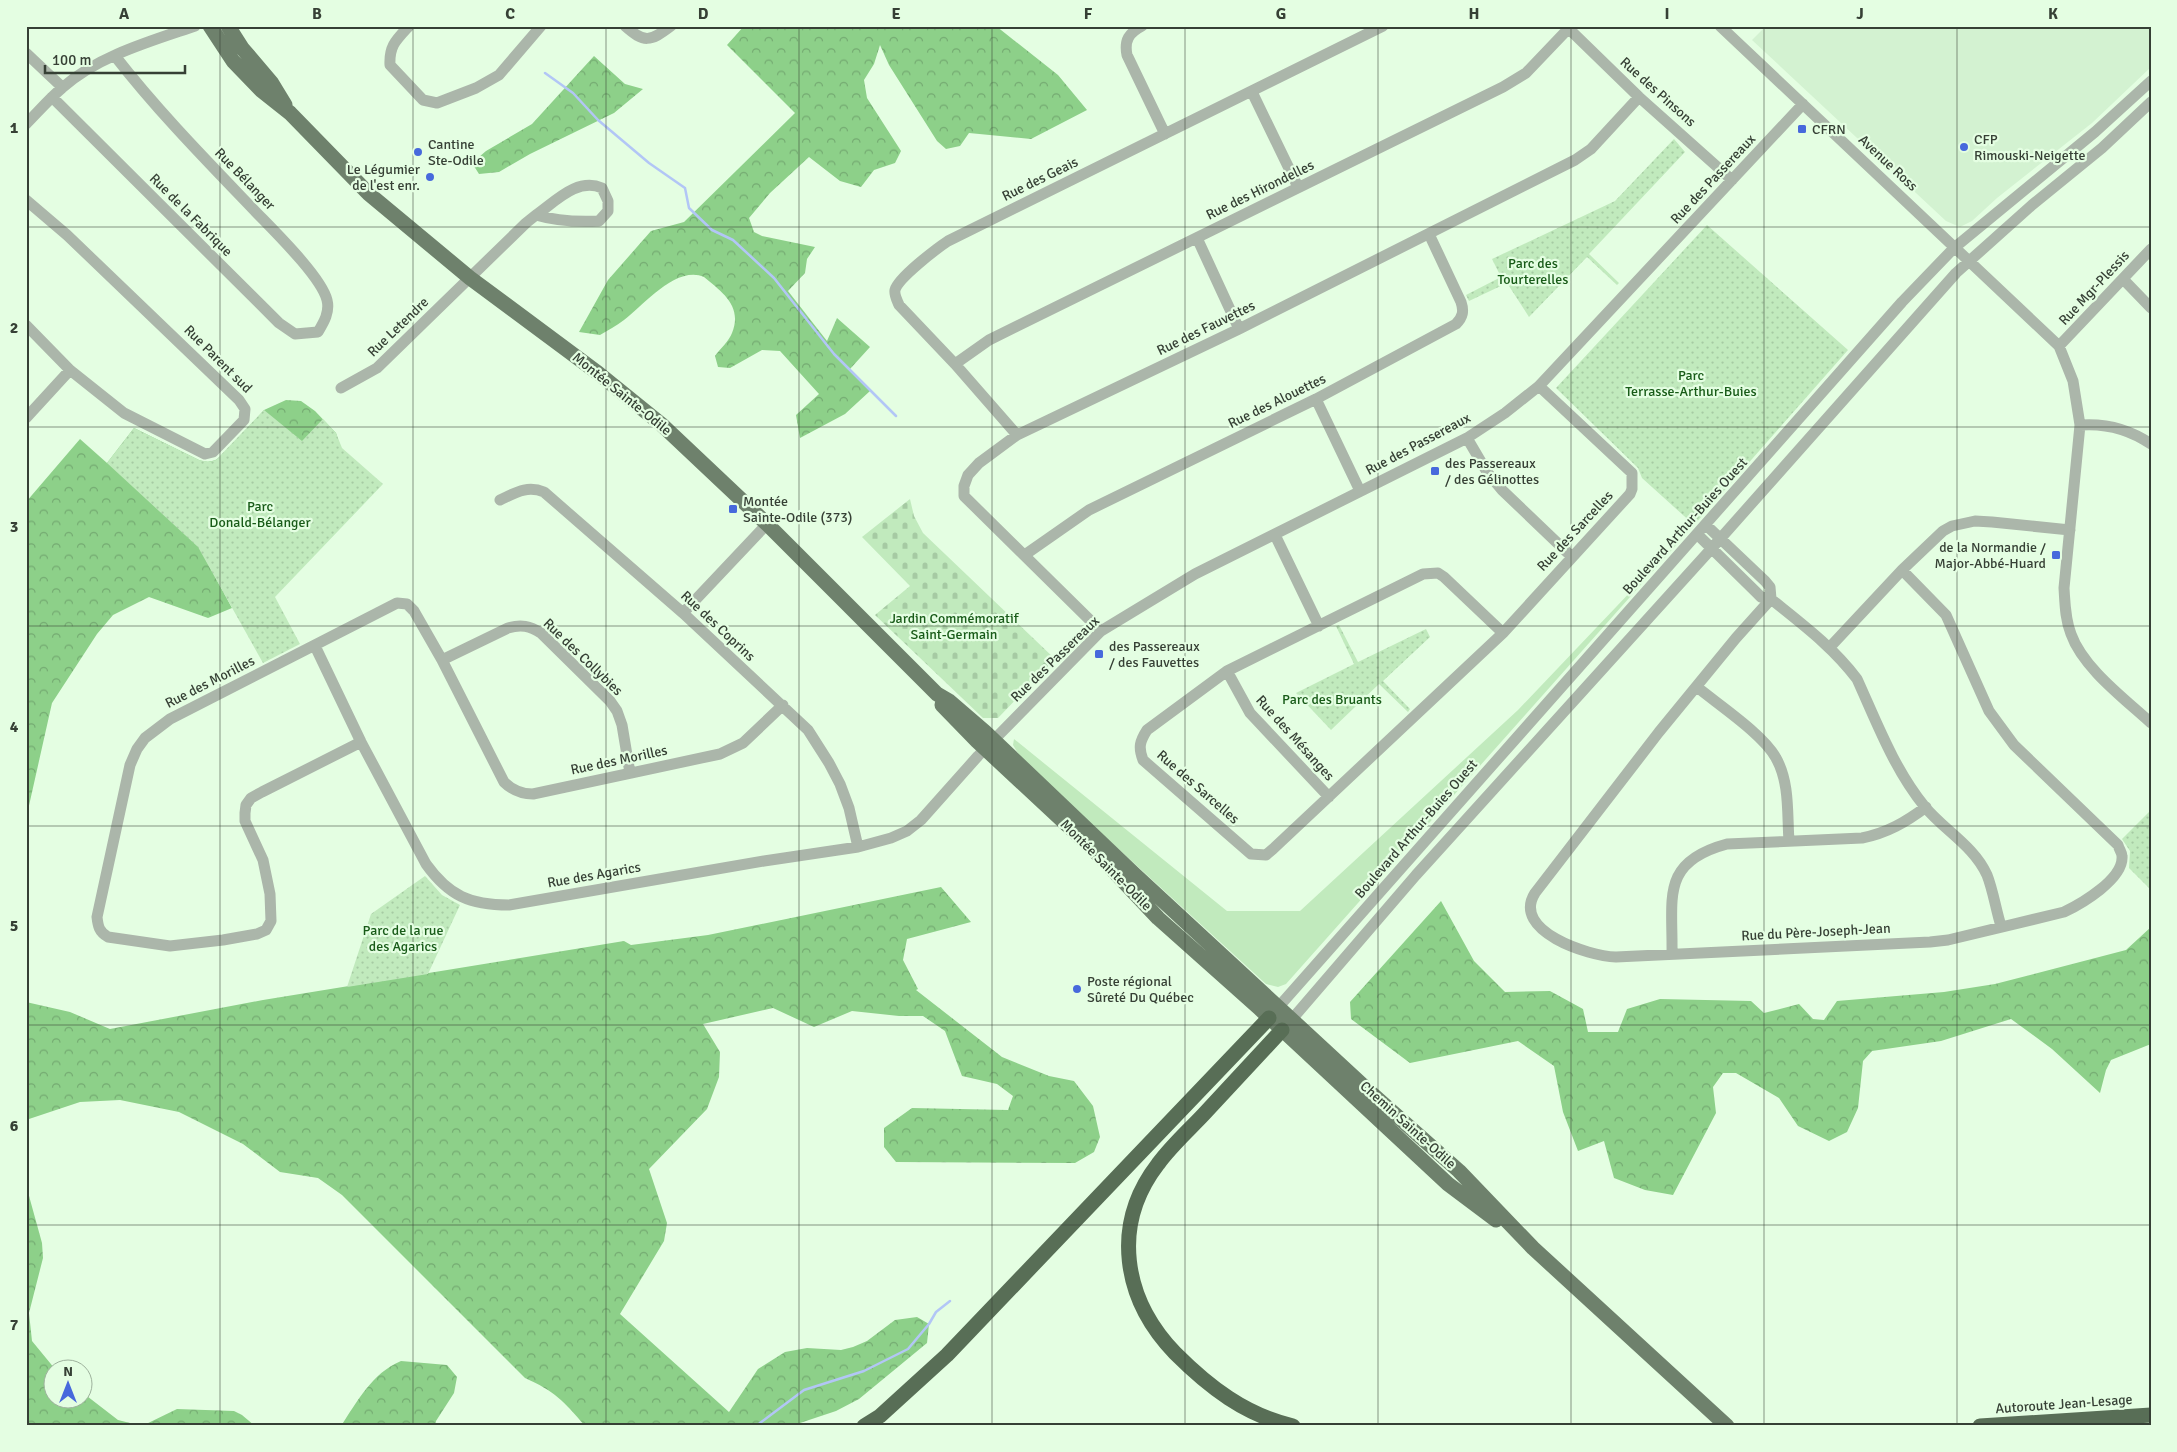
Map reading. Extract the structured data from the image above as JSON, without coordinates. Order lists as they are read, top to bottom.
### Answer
{
  "streets": {
    "highway": ["Autoroute Jean-Lesage"],
    "main road": ["Montée Sainte-Odile", "Chemin Sainte-Odile"],
    "street": [
      "Rue des Pinsons",
      "Avenue Ross",
      "Rue Bélanger",
      "Rue des Geais",
      "Rue des Passereaux",
      "Rue des Hirondelles",
      "Rue de la Fabrique",
      "Rue Mgr-Plessis",
      "Rue Letendre",
      "Rue des Fauvettes",
      "Rue Parent sud",
      "Rue des Alouettes",
      "Boulevard Arthur-Buies Ouest",
      "Rue des Sarcelles",
      "Rue des Coprins",
      "Rue des Collybies",
      "Rue des Morilles",
      "Rue des Mésanges",
      "Rue des Agarics",
      "Rue du Père-Joseph-Jean"
    ]
  },
  "crossings": [
    ["Rue des Pinsons", "Rue des Passereaux"],
    ["Rue des Pinsons", "Rue des Hirondelles"],
    ["Rue des Pinsons", "Rue des Fauvettes"],
    ["Avenue Ross", "Rue des Passereaux"],
    ["Avenue Ross", "Rue Mgr-Plessis"],
    ["Avenue Ross", "Boulevard Arthur-Buies Ouest"],
    ["Rue Bélanger", "Rue de la Fabrique"],
    ["Rue des Geais", "Rue des Hirondelles"],
    ["Rue des Geais", "Rue des Fauvettes"],
    ["Rue des Passereaux", "Rue des Fauvettes"],
    ["Rue des Passereaux", "Montée Sainte-Odile"],
    ["Rue des Passereaux", "Rue des Sarcelles"],
    ["Rue des Passereaux", "Rue des Agarics"],
    ["Rue Letendre", "Montée Sainte-Odile"],
    ["Rue des Fauvettes", "Rue des Alouettes"],
    ["Montée Sainte-Odile", "Boulevard Arthur-Buies Ouest"],
    ["Montée Sainte-Odile", "Rue des Agarics"],
    ["Montée Sainte-Odile", "Chemin Sainte-Odile"],
    ["Rue des Sarcelles", "Rue des Mésanges"],
    ["Rue des Coprins", "Rue des Morilles"],
    ["Rue des Coprins", "Rue des Agarics"],
    ["Rue des Collybies", "Rue des Morilles"],
    ["Rue des Morilles", "Rue des Agarics"]
  ],
  "parks": [
    "Parc des Tourterelles",
    "Parc Terrasse-Arthur-Buies",
    "Parc Donald-Bélanger",
    "Jardin Commémoratif Saint-Germain",
    "Parc des Bruants",
    "Parc de la rue des Agarics"
  ],
  "places": {
    "transit": [
      "CFRN",
      "des Passereaux / des Gélinottes",
      "Montée Sainte-Odile (373)",
      "de la Normandie / Major-Abbé-Huard",
      "des Passereaux / des Fauvettes"
    ],
    "other": [
      "CFP Rimouski-Neigette",
      "Cantine Ste-Odile",
      "Le Légumier de l'est enr.",
      "Poste régional Sûreté Du Québec"
    ]
  },
  "scale_bar": "100 m",
  "north": "top",
  "grid": {
    "columns": [
      "A",
      "B",
      "C",
      "D",
      "E",
      "F",
      "G",
      "H",
      "I",
      "J",
      "K"
    ],
    "rows": [
      "1",
      "2",
      "3",
      "4",
      "5",
      "6",
      "7"
    ]
  }
}
